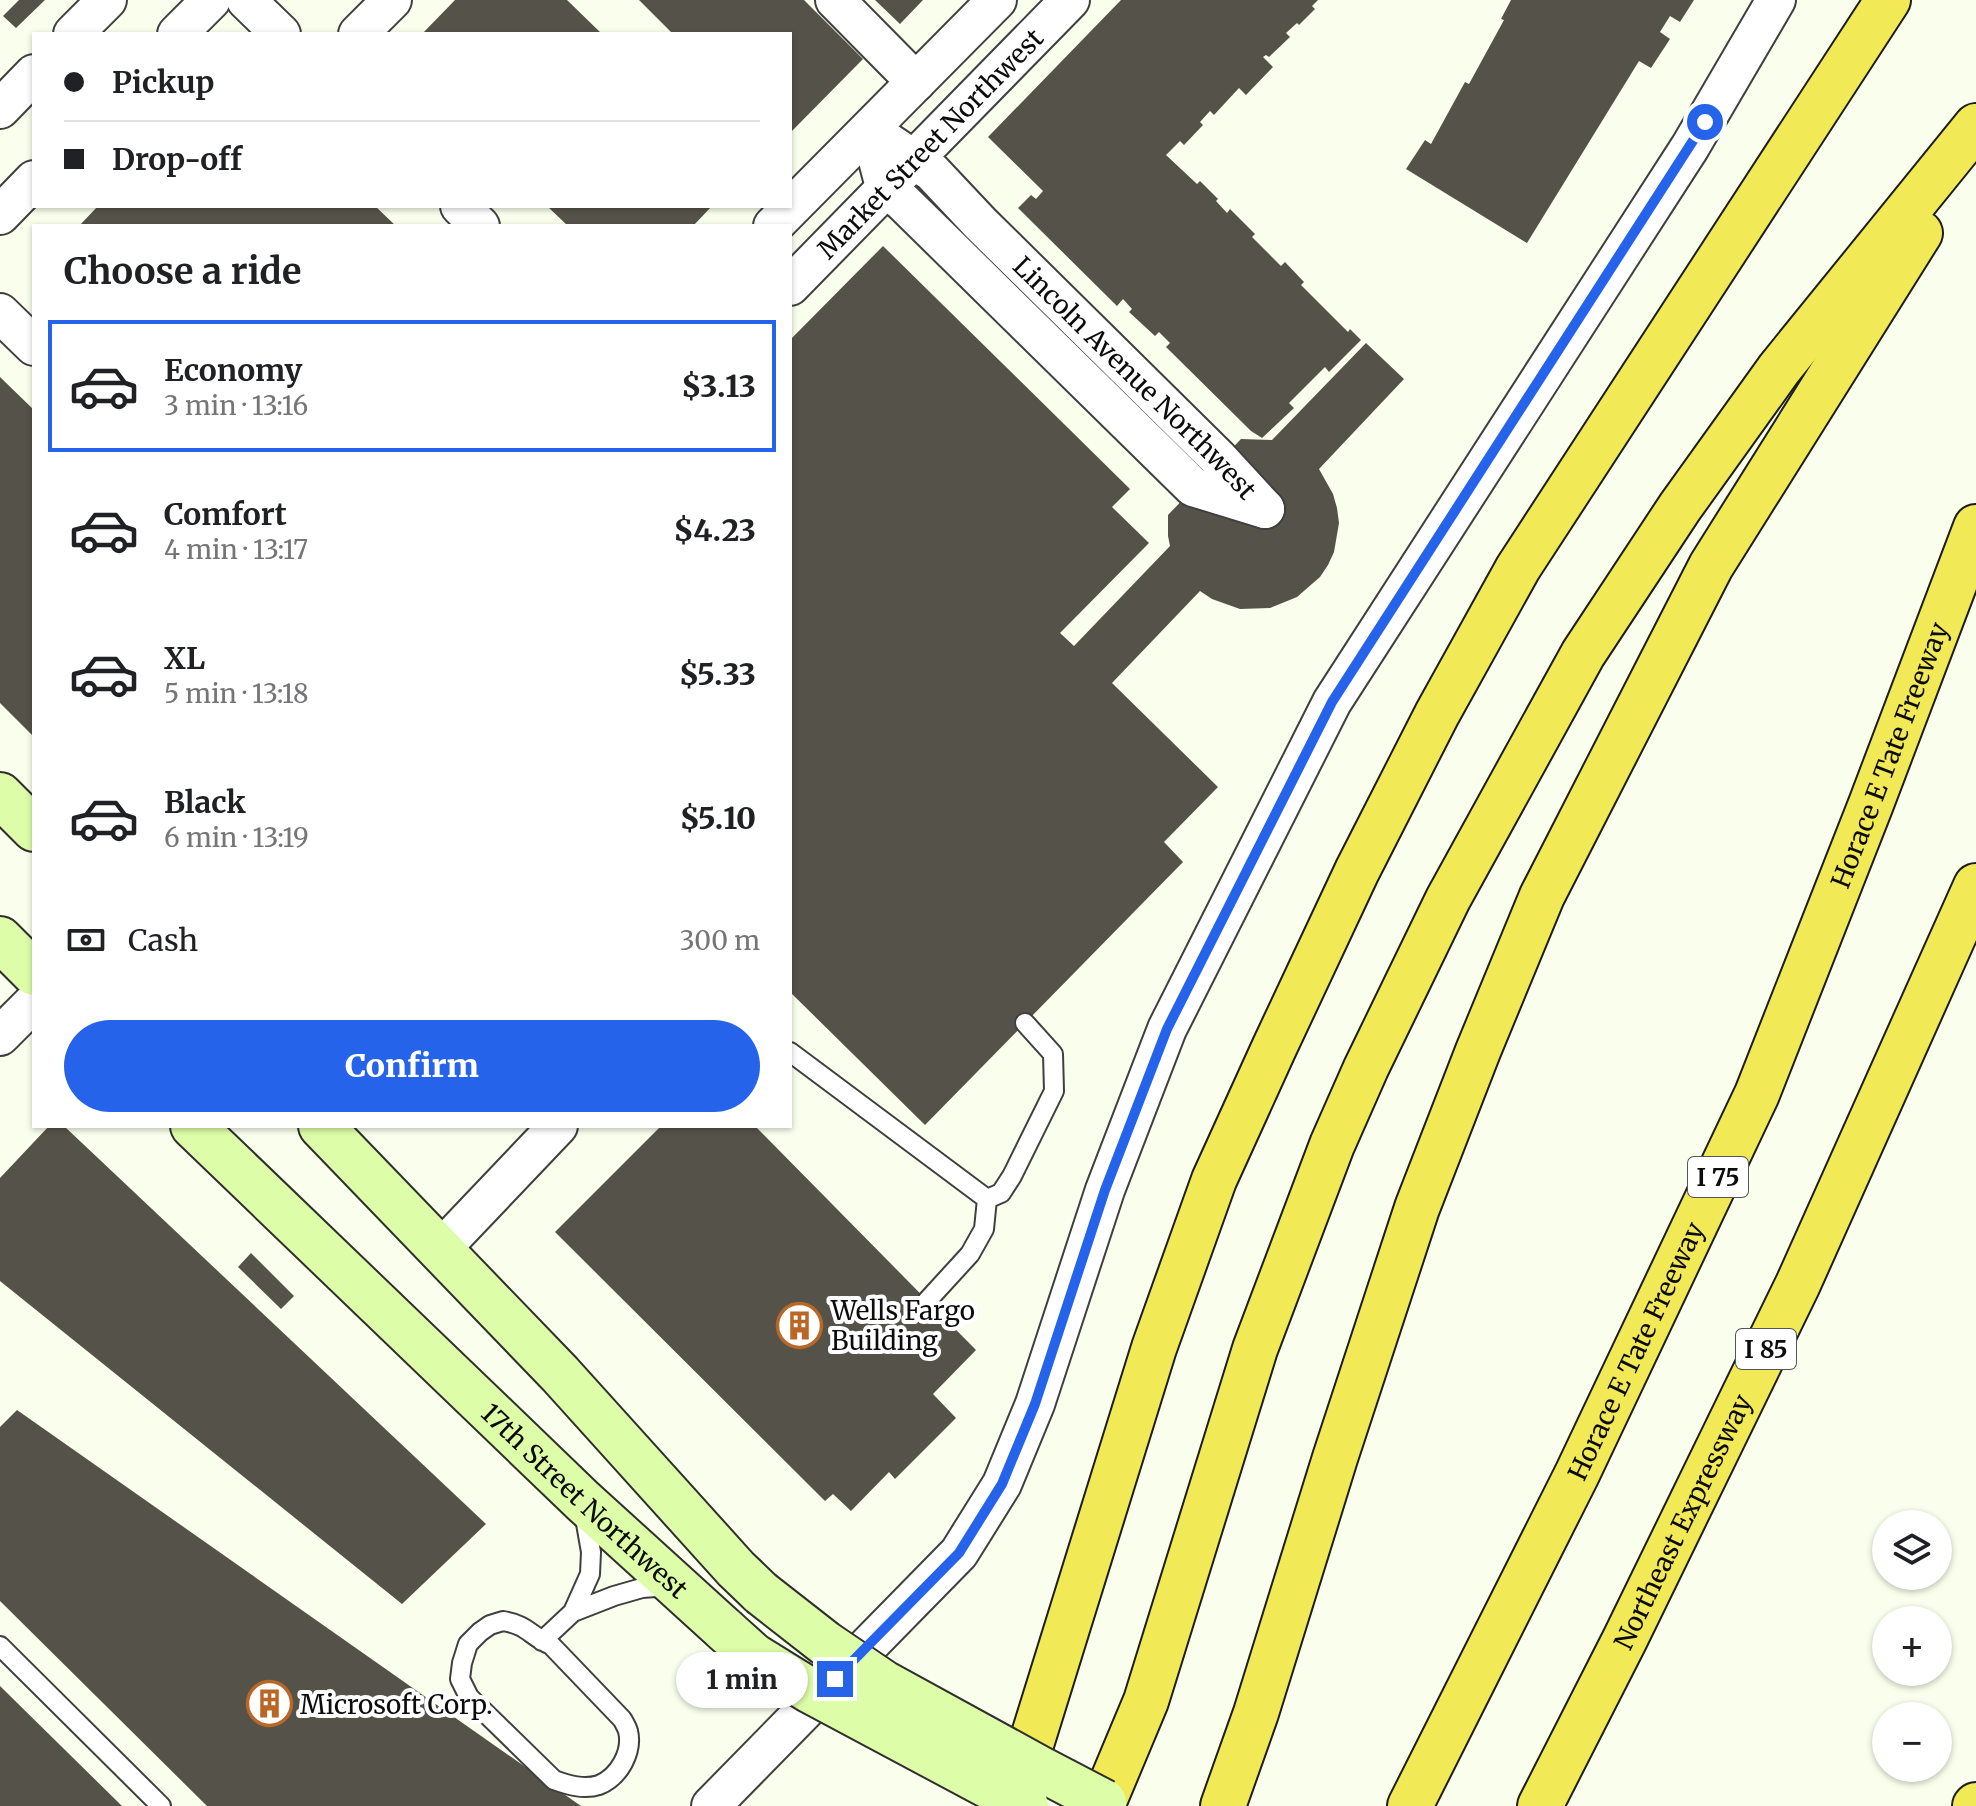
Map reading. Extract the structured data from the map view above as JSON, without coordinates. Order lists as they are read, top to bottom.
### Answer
{
  "streets": {
    "highway": [
      "Horace E Tate Freeway",
      "I 75",
      "I 85",
      "Northeast Expressway"
    ],
    "main road": ["17th Street Northwest"],
    "street": ["Market Street Northwest", "Lincoln Avenue Northwest"]
  },
  "crossings": [
    ["Market Street Northwest", "Lincoln Avenue Northwest"]
  ],
  "places": {
    "building": ["Wells Fargo Building", "Microsoft Corp."]
  },
  "page": {
    "banner": ["Pickup", "Drop-off"],
    "heading": "Choose a ride",
    "list": [
      {
        "name": "Economy",
        "note": "3 min · 13:16",
        "value": "$3.13"
      },
      {
        "name": "Comfort",
        "note": "4 min · 13:17",
        "value": "$4.23"
      },
      {
        "name": "XL",
        "note": "5 min · 13:18",
        "value": "$5.33"
      },
      {
        "name": "Black",
        "note": "6 min · 13:19",
        "value": "$5.10"
      }
    ],
    "pay": ["Cash", "300 m"],
    "buttons": "Confirm",
    "map_buttons": ["+", "−"],
    "bubble": "1 min"
  }
}
